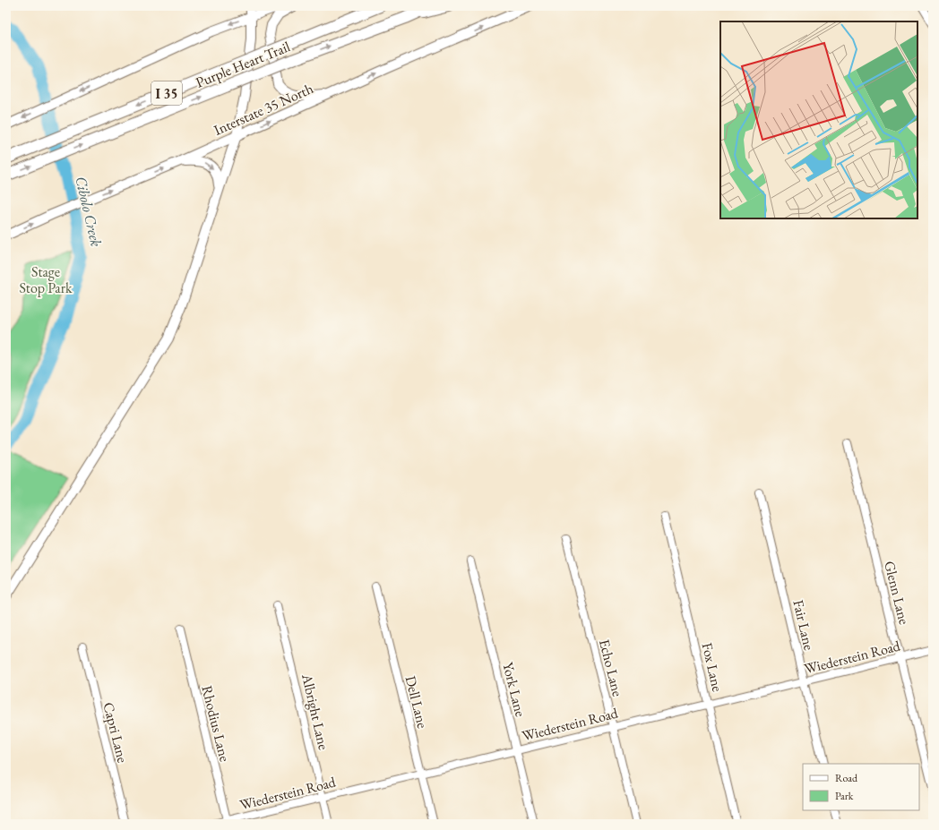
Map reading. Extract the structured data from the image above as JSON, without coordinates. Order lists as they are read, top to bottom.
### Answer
{
  "streets": {
    "highway": ["Purple Heart Trail", "I 35"],
    "main road": ["Interstate 35 North"],
    "street": [
      "Glenn Lane",
      "Fair Lane",
      "Wiederstein Road",
      "Fox Lane",
      "Echo Lane",
      "York Lane",
      "Dell Lane",
      "Albright Lane",
      "Rhodius Lane",
      "Capri Lane"
    ]
  },
  "crossings": [
    ["Glenn Lane", "Wiederstein Road"],
    ["Fair Lane", "Wiederstein Road"],
    ["Wiederstein Road", "Fox Lane"],
    ["Wiederstein Road", "Echo Lane"],
    ["Wiederstein Road", "York Lane"],
    ["Wiederstein Road", "Dell Lane"],
    ["Wiederstein Road", "Albright Lane"],
    ["Wiederstein Road", "Rhodius Lane"]
  ],
  "one_way": ["Interstate 35 North"],
  "water": ["Cibolo Creek"],
  "parks": ["Stage Stop Park"],
  "legend": ["Road", "Park"]
}
